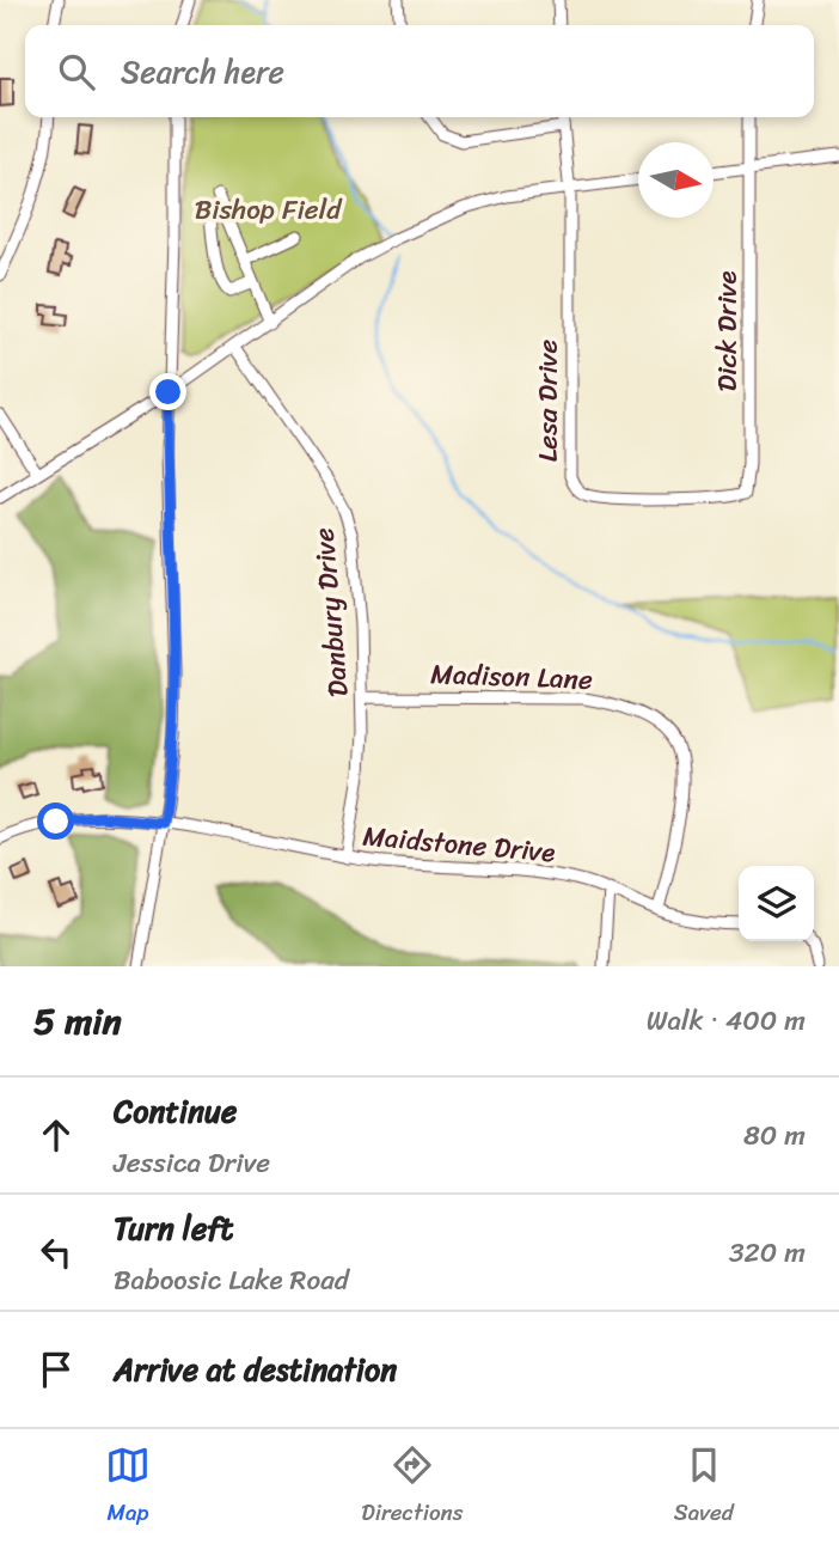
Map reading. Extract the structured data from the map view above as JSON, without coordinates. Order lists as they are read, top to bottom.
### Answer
{
  "streets": {
    "street": [
      "Dick Drive",
      "Lesa Drive",
      "Danbury Drive",
      "Madison Lane",
      "Maidstone Drive"
    ]
  },
  "crossings": [
    ["Dick Drive", "Lesa Drive"],
    ["Danbury Drive", "Madison Lane"],
    ["Danbury Drive", "Maidstone Drive"],
    ["Madison Lane", "Maidstone Drive"]
  ],
  "parks": ["Bishop Field"],
  "north": "right",
  "page": {
    "search": "Search here",
    "heading": ["5 min", "Walk · 400 m"],
    "list": [
      ["Continue", "Jessica Drive", "80 m"],
      ["Turn left", "Baboosic Lake Road", "320 m"],
      "Arrive at destination"
    ],
    "nav": ["Map", "Directions", "Saved"]
  }
}
